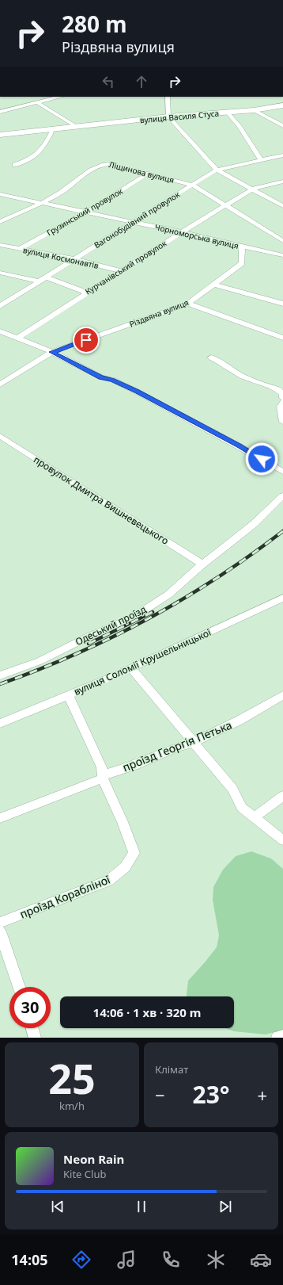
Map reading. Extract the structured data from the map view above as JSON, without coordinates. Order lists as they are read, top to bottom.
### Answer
{
  "streets": {
    "main road": ["вулиця Василя Стуса"],
    "street": [
      "Ліщинова вулиця",
      "Грузинський провулок",
      "Вагонобудівний провулок",
      "Чорноморська вулиця",
      "вулиця Космонавтів",
      "Курчанівський провулок",
      "Різдвяна вулиця",
      "провулок Дмитра Вишневецького",
      "Одеський проїзд",
      "вулиця Соломії Крушельницької",
      "проїзд Георгія Петька",
      "проїзд Корабліної"
    ]
  },
  "crossings": [
    ["Ліщинова вулиця", "Грузинський провулок"],
    ["Ліщинова вулиця", "Вагонобудівний провулок"],
    ["Ліщинова вулиця", "Чорноморська вулиця"],
    ["Ліщинова вулиця", "Курчанівський провулок"],
    ["Грузинський провулок", "Чорноморська вулиця"],
    ["Грузинський провулок", "вулиця Космонавтів"],
    ["Вагонобудівний провулок", "Чорноморська вулиця"],
    ["Вагонобудівний провулок", "вулиця Космонавтів"],
    ["Чорноморська вулиця", "Курчанівський провулок"],
    ["Чорноморська вулиця", "Різдвяна вулиця"],
    ["вулиця Космонавтів", "Курчанівський провулок"],
    ["провулок Дмитра Вишневецького", "Одеський проїзд"],
    ["проїзд Георгія Петька", "проїзд Корабліної"]
  ],
  "page": {
    "turn": ["280 m", "Різдвяна вулиця"],
    "limit": "30",
    "trip": "14:06 · 1 хв · 320 m",
    "tile": [
      ["25", "km/h"],
      "Клімат"
    ],
    "heat": ["−", "23°", "+"],
    "song": ["Neon Rain", "Kite Club"],
    "tabs": "14:05"
  }
}
